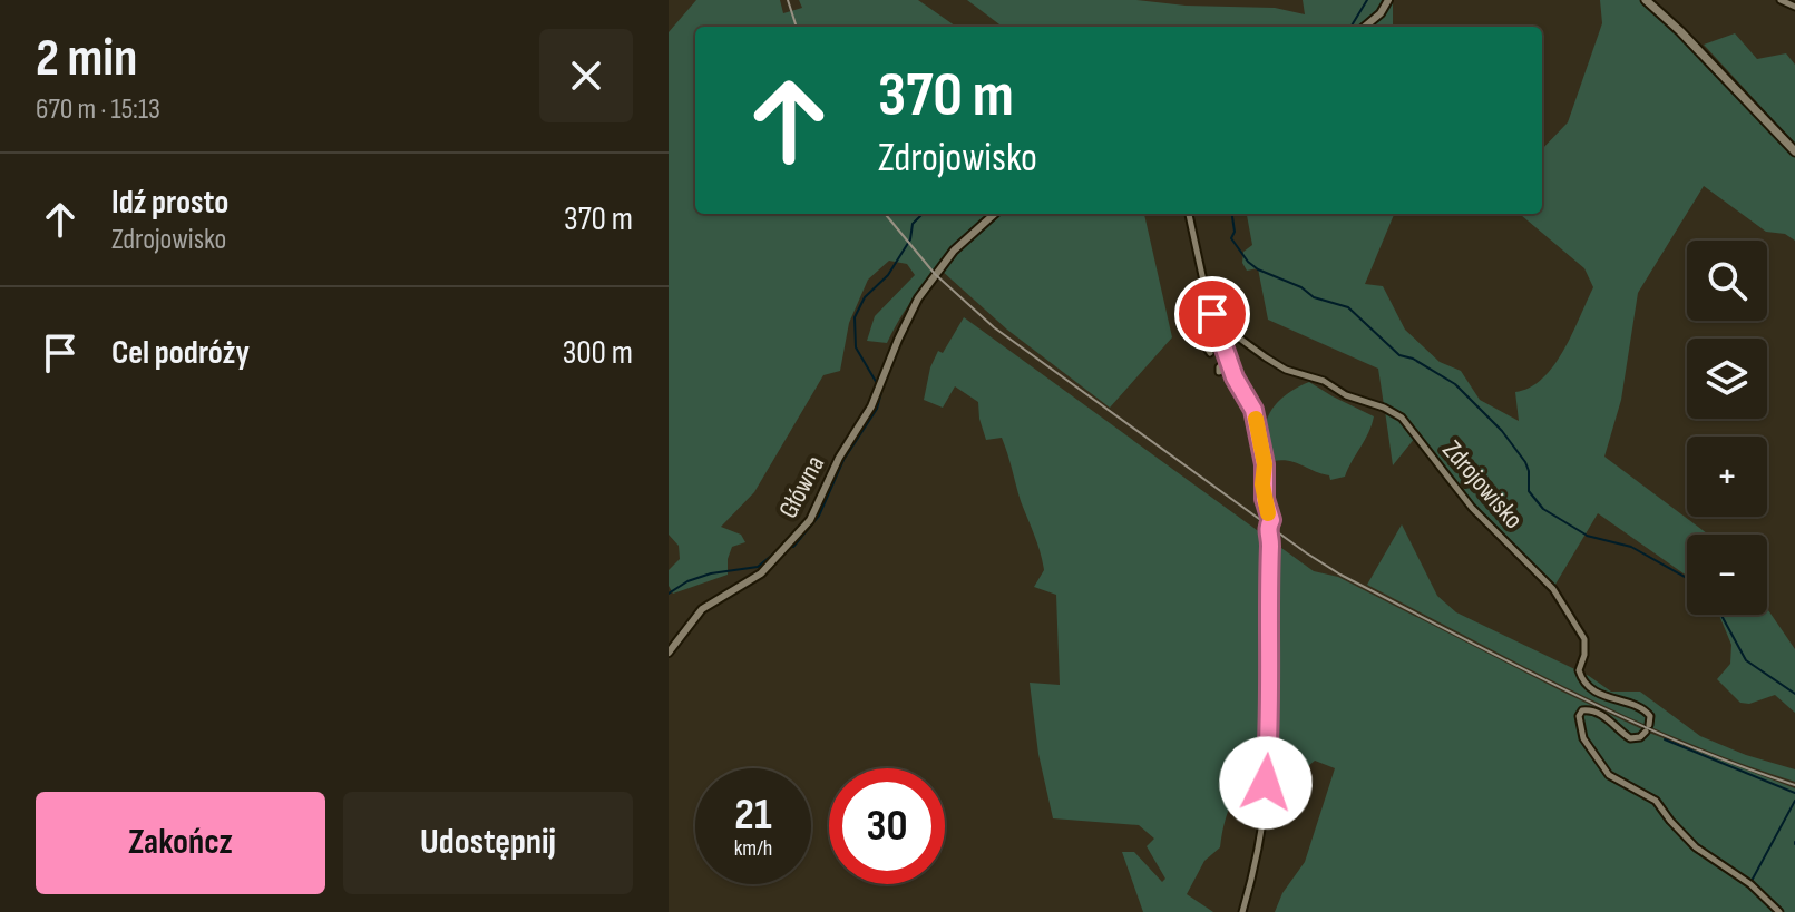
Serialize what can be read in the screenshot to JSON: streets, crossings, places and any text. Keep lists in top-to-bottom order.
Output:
{
  "streets": {
    "street": ["Zdrojowisko", "Główna"]
  },
  "page": {
    "heading": ["2 min", "670 m · 15:13"],
    "turn": ["370 m", "Zdrojowisko"],
    "list": [
      {
        "name": "Idź prosto",
        "note": "Zdrojowisko",
        "value": "370 m"
      },
      {
        "name": "Cel podróży",
        "value": "300 m"
      }
    ],
    "map_buttons": ["+", "−"],
    "speed": "21 km/h",
    "limit": "30",
    "buttons": ["Zakończ", "Udostępnij"]
  }
}
